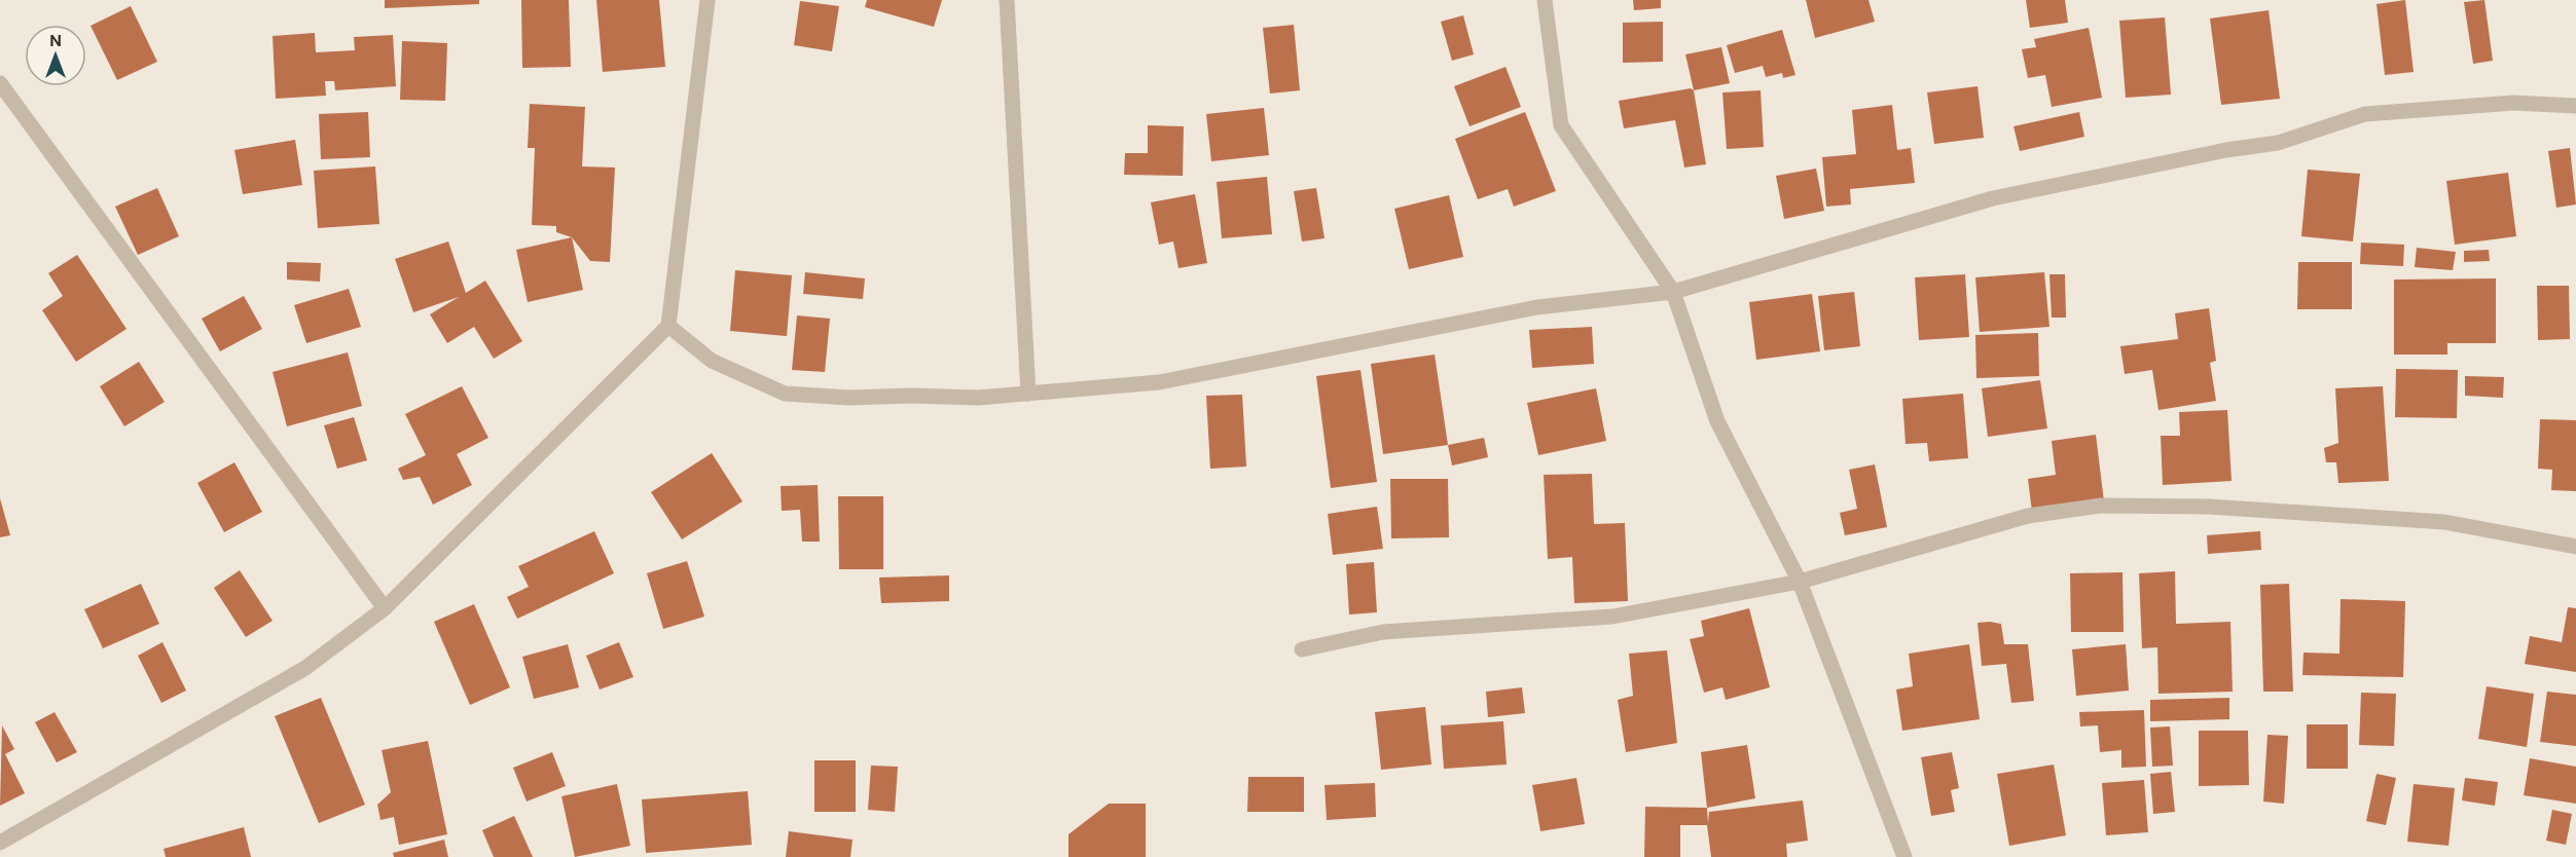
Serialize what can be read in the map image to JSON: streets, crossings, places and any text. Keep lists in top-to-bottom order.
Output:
{
  "north": "top"
}
